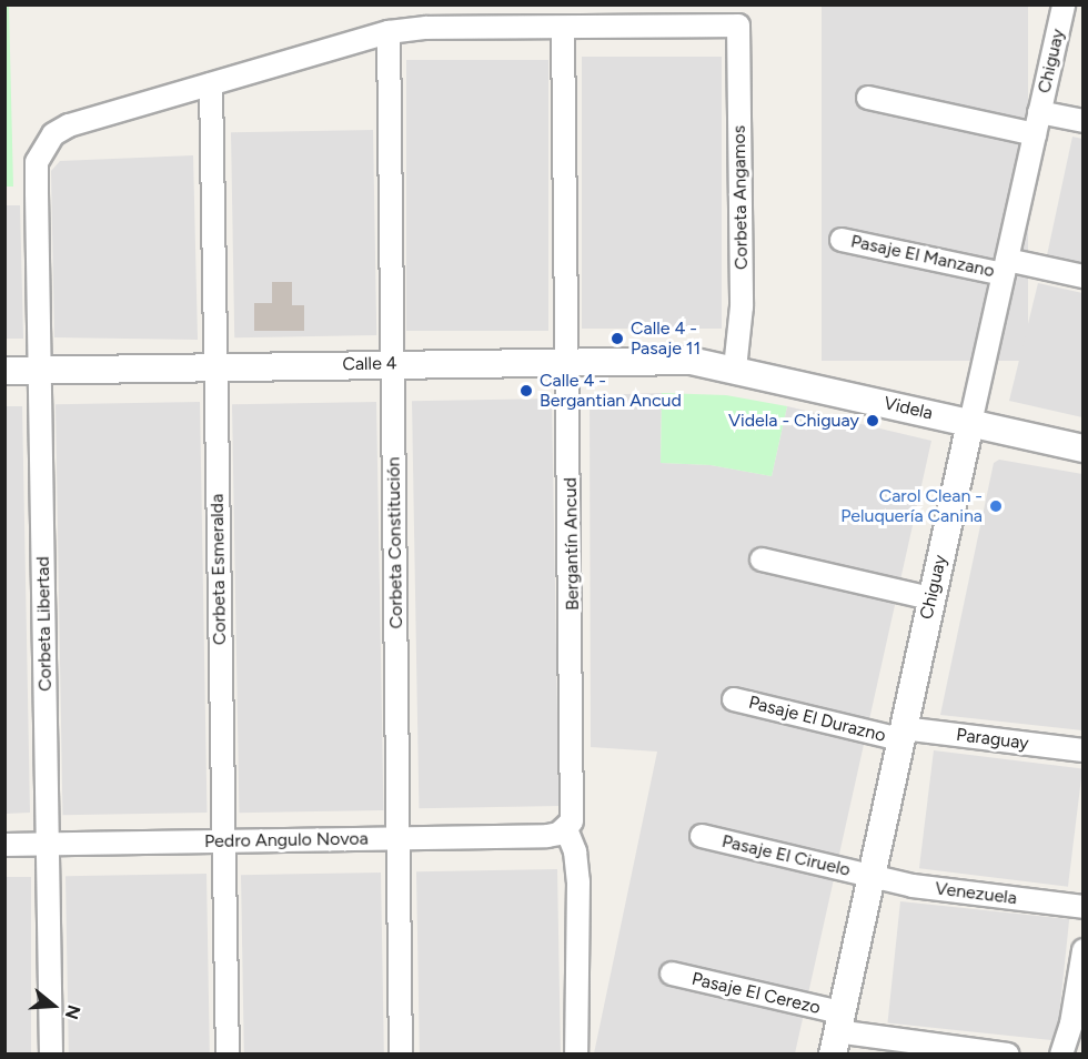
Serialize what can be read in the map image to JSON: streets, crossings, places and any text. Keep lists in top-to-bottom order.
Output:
{
  "streets": {
    "street": [
      "Chiguay",
      "Corbeta Angamos",
      "Pasaje El Manzano",
      "Calle 4",
      "Videla",
      "Corbeta Constitución",
      "Bergantín Ancud",
      "Corbeta Esmeralda",
      "Corbeta Libertad",
      "Pasaje El Durazno",
      "Paraguay",
      "Pedro Angulo Novoa",
      "Pasaje El Ciruelo",
      "Venezuela",
      "Pasaje El Cerezo"
    ]
  },
  "crossings": [
    ["Chiguay", "Pasaje El Manzano"],
    ["Chiguay", "Videla"],
    ["Chiguay", "Pasaje El Durazno"],
    ["Chiguay", "Paraguay"],
    ["Chiguay", "Pasaje El Ciruelo"],
    ["Chiguay", "Venezuela"],
    ["Chiguay", "Pasaje El Cerezo"],
    ["Corbeta Angamos", "Calle 4"],
    ["Corbeta Angamos", "Videla"],
    ["Corbeta Angamos", "Corbeta Libertad"],
    ["Calle 4", "Videla"],
    ["Calle 4", "Corbeta Constitución"],
    ["Calle 4", "Bergantín Ancud"],
    ["Calle 4", "Corbeta Esmeralda"],
    ["Calle 4", "Corbeta Libertad"],
    ["Corbeta Constitución", "Corbeta Libertad"],
    ["Corbeta Constitución", "Pedro Angulo Novoa"],
    ["Bergantín Ancud", "Corbeta Libertad"],
    ["Bergantín Ancud", "Pedro Angulo Novoa"],
    ["Corbeta Esmeralda", "Corbeta Libertad"],
    ["Corbeta Esmeralda", "Pedro Angulo Novoa"],
    ["Corbeta Libertad", "Pedro Angulo Novoa"],
    ["Pasaje El Durazno", "Paraguay"],
    ["Pasaje El Ciruelo", "Venezuela"]
  ],
  "places": [
    "Calle 4 - Pasaje 11",
    "Calle 4 - Bergantian Ancud",
    "Videla - Chiguay",
    "Carol Clean - Peluquería Canina"
  ],
  "north": "right"
}
